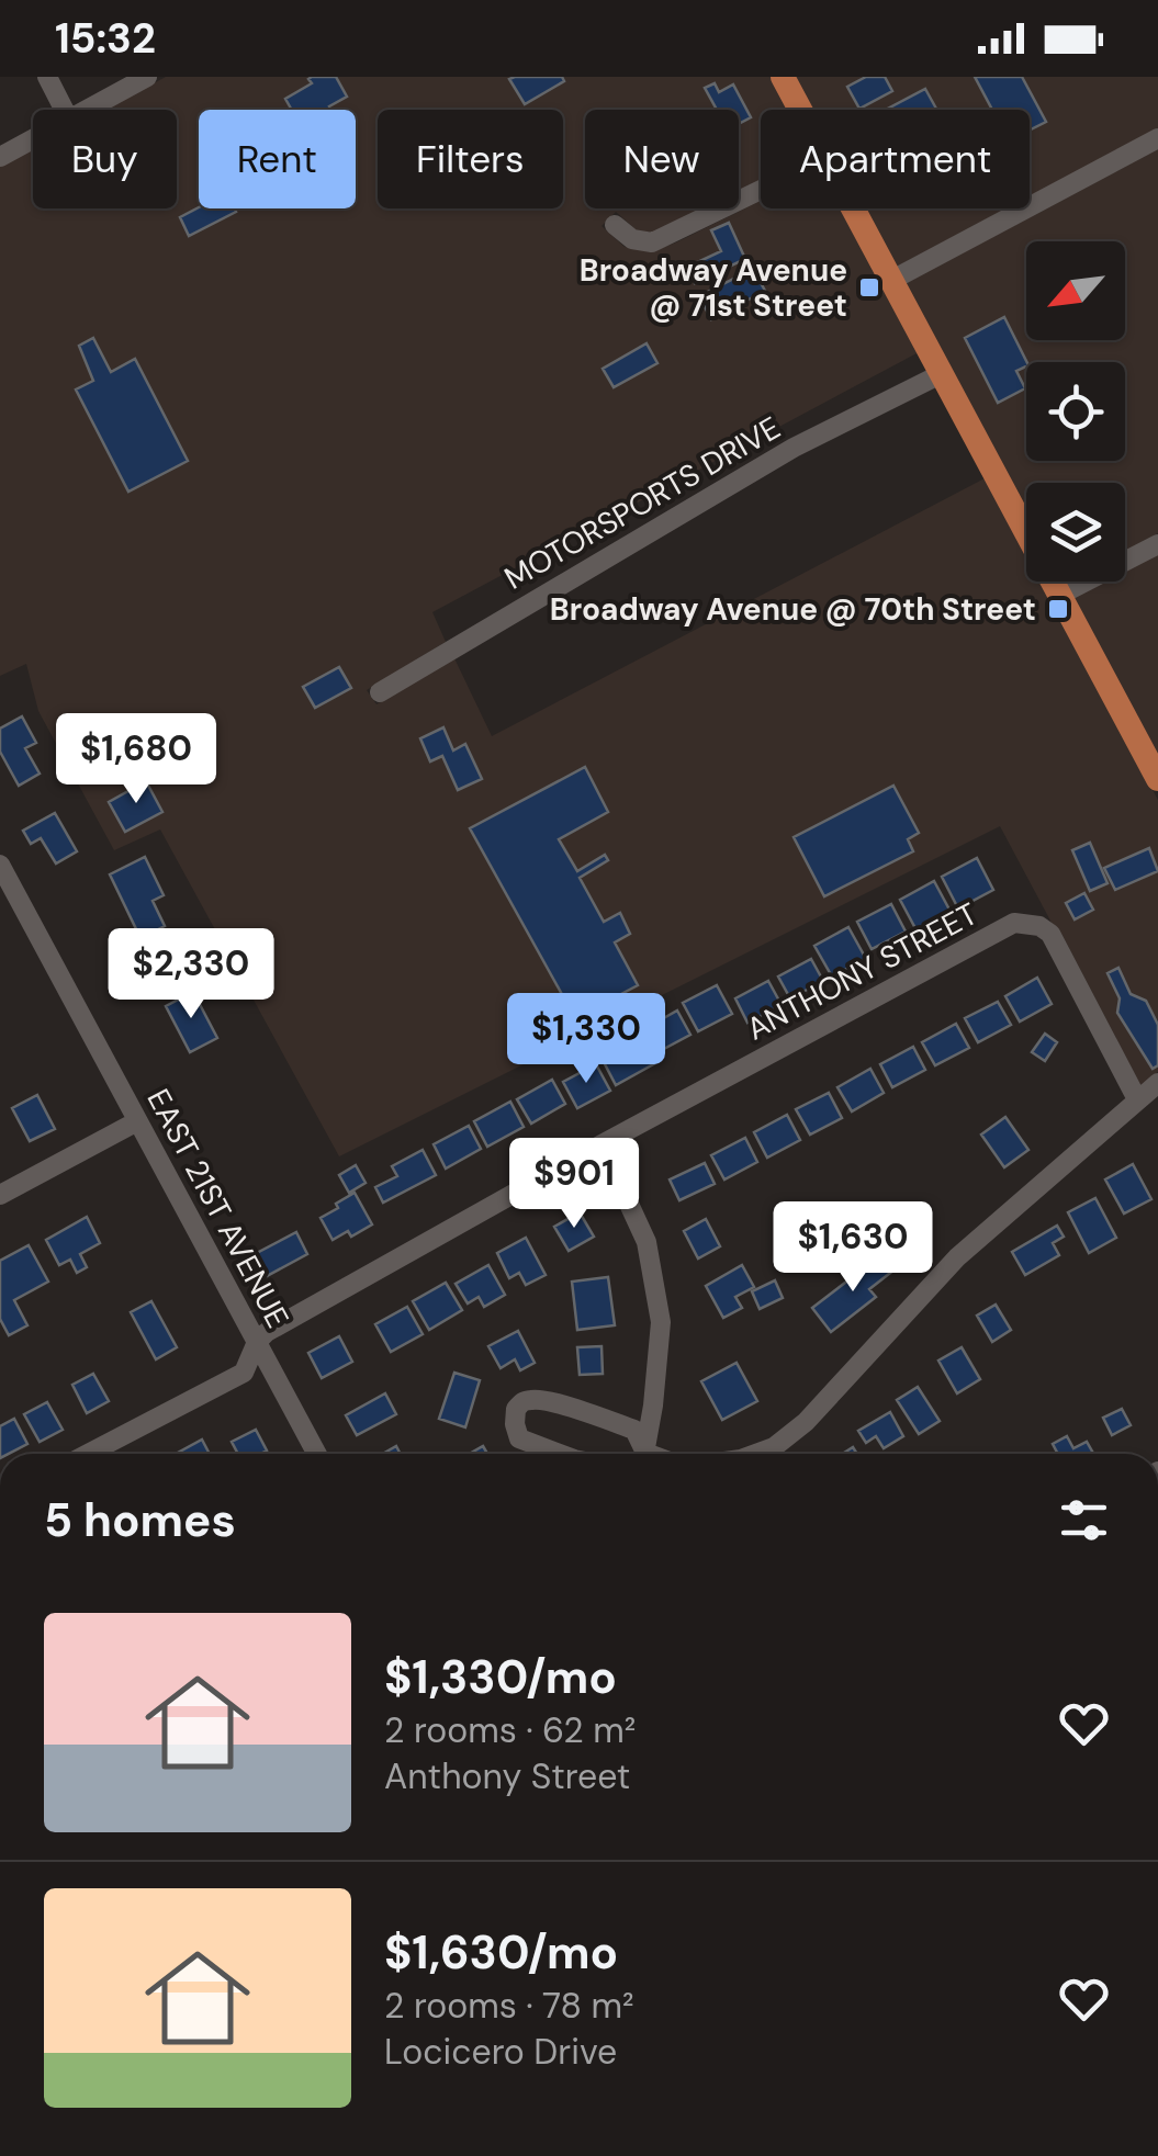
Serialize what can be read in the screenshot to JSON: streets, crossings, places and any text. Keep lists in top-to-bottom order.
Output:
{
  "streets": {
    "street": ["MOTORSPORTS DRIVE", "ANTHONY STREET", "EAST 21ST AVENUE"]
  },
  "crossings": [
    ["ANTHONY STREET", "EAST 21ST AVENUE"]
  ],
  "places": {
    "transit": ["Broadway Avenue @ 71st Street", "Broadway Avenue @ 70th Street"]
  },
  "north": "bottom left",
  "page": {
    "status": "15:32",
    "chip": [
      "Buy",
      "Rent",
      "Filters",
      "New",
      "Apartment"
    ],
    "price": [
      "$1,680",
      "$2,330",
      "$1,330",
      "$901",
      "$1,630"
    ],
    "heading": "5 homes",
    "list": [
      {
        "name": "$1,330/mo",
        "note": "2 rooms · 62 m² · Anthony Street"
      },
      {
        "name": "$1,630/mo",
        "note": "2 rooms · 78 m² · Locicero Drive"
      }
    ]
  }
}
